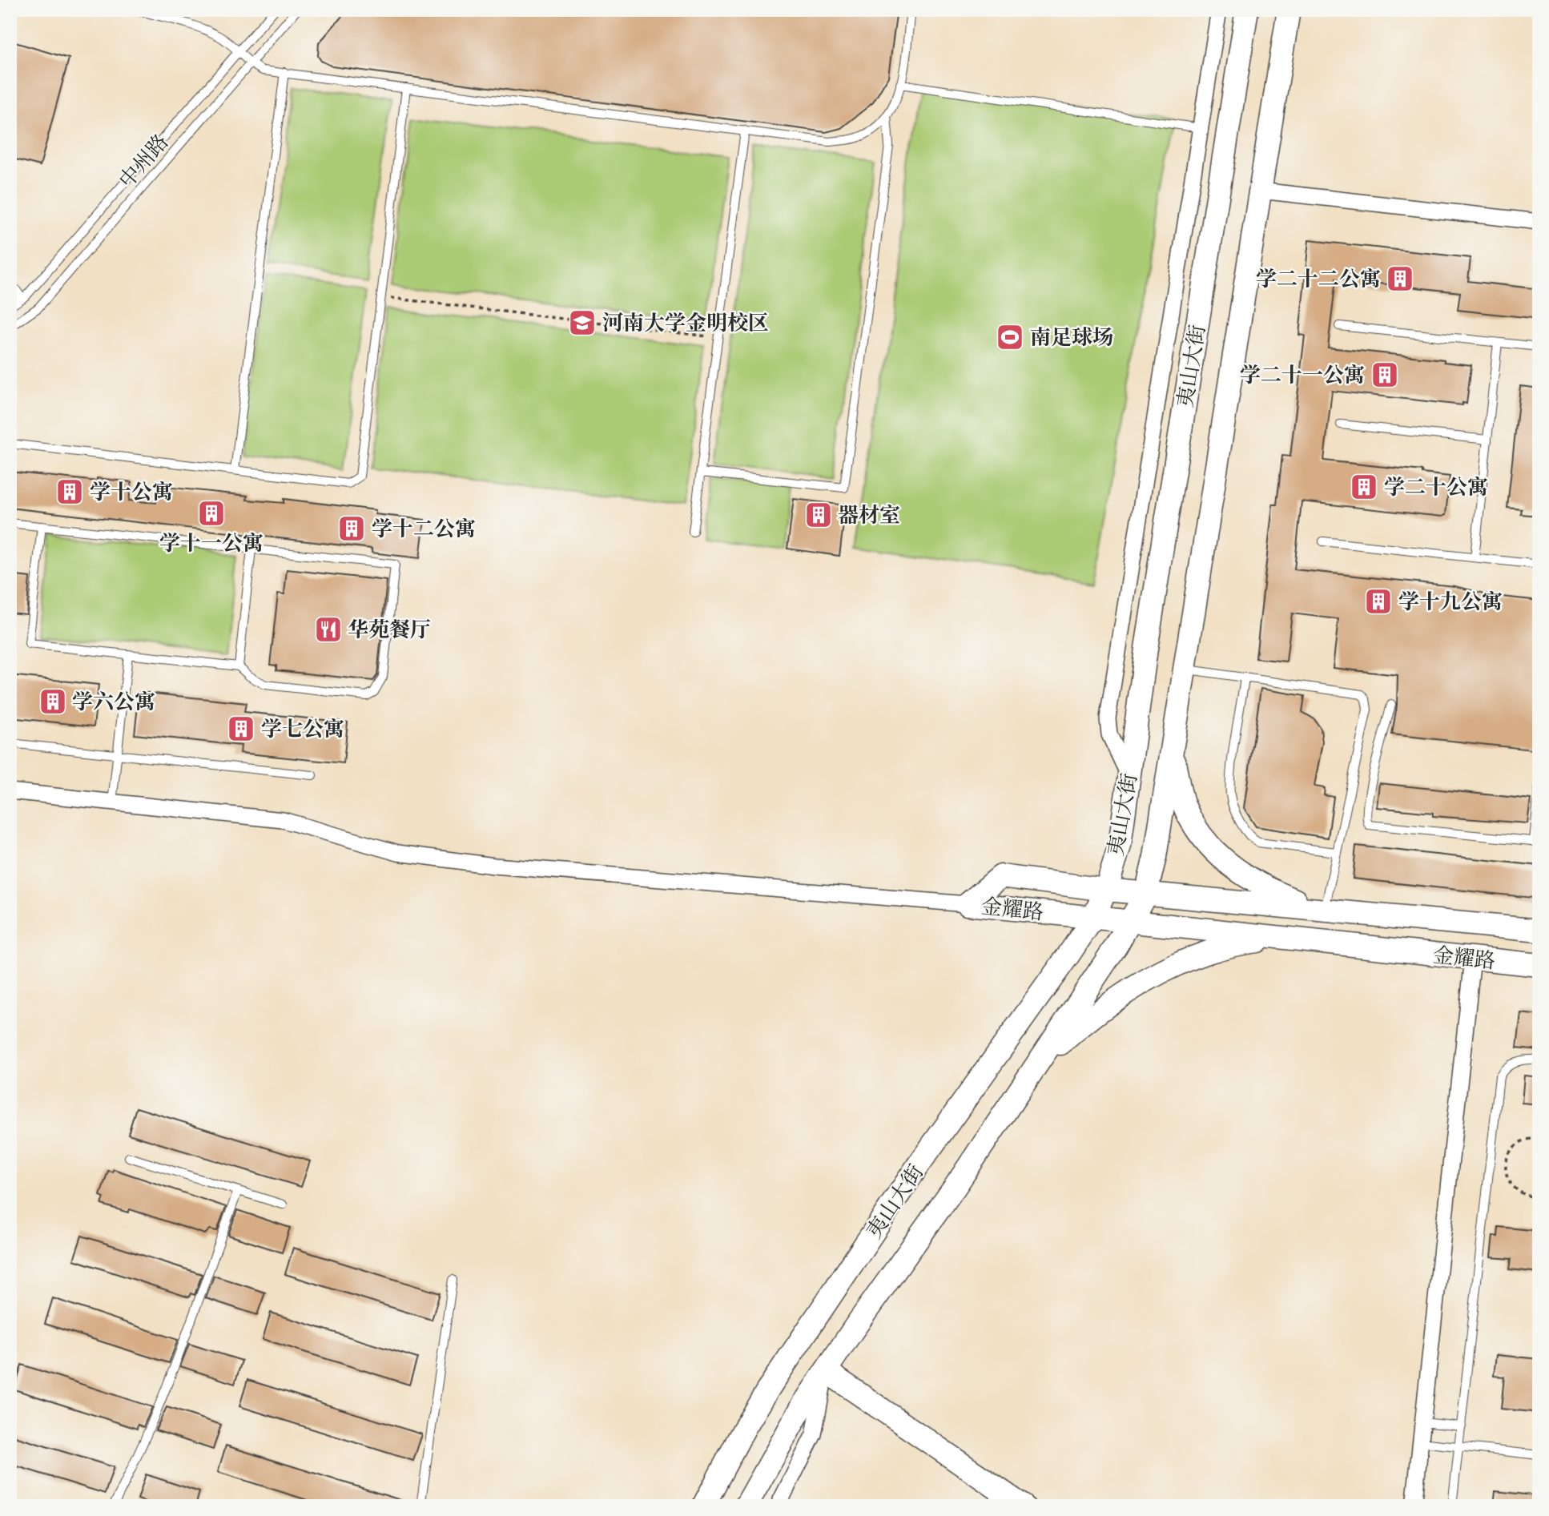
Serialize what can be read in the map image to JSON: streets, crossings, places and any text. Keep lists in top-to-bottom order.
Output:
{
  "streets": {
    "main road": ["夷山大街", "金耀路"],
    "lane": ["中州路"]
  },
  "crossings": [
    ["夷山大街", "金耀路"]
  ],
  "places": {
    "building": [
      "学二十二公寓",
      "学二十一公寓",
      "学二十公寓",
      "学十公寓",
      "学十一公寓",
      "器材室",
      "学十二公寓",
      "学十九公寓",
      "学六公寓",
      "学七公寓"
    ],
    "school or university": ["河南大学金明校区"],
    "sports": ["南足球场"],
    "restaurant": ["华苑餐厅"]
  }
}
